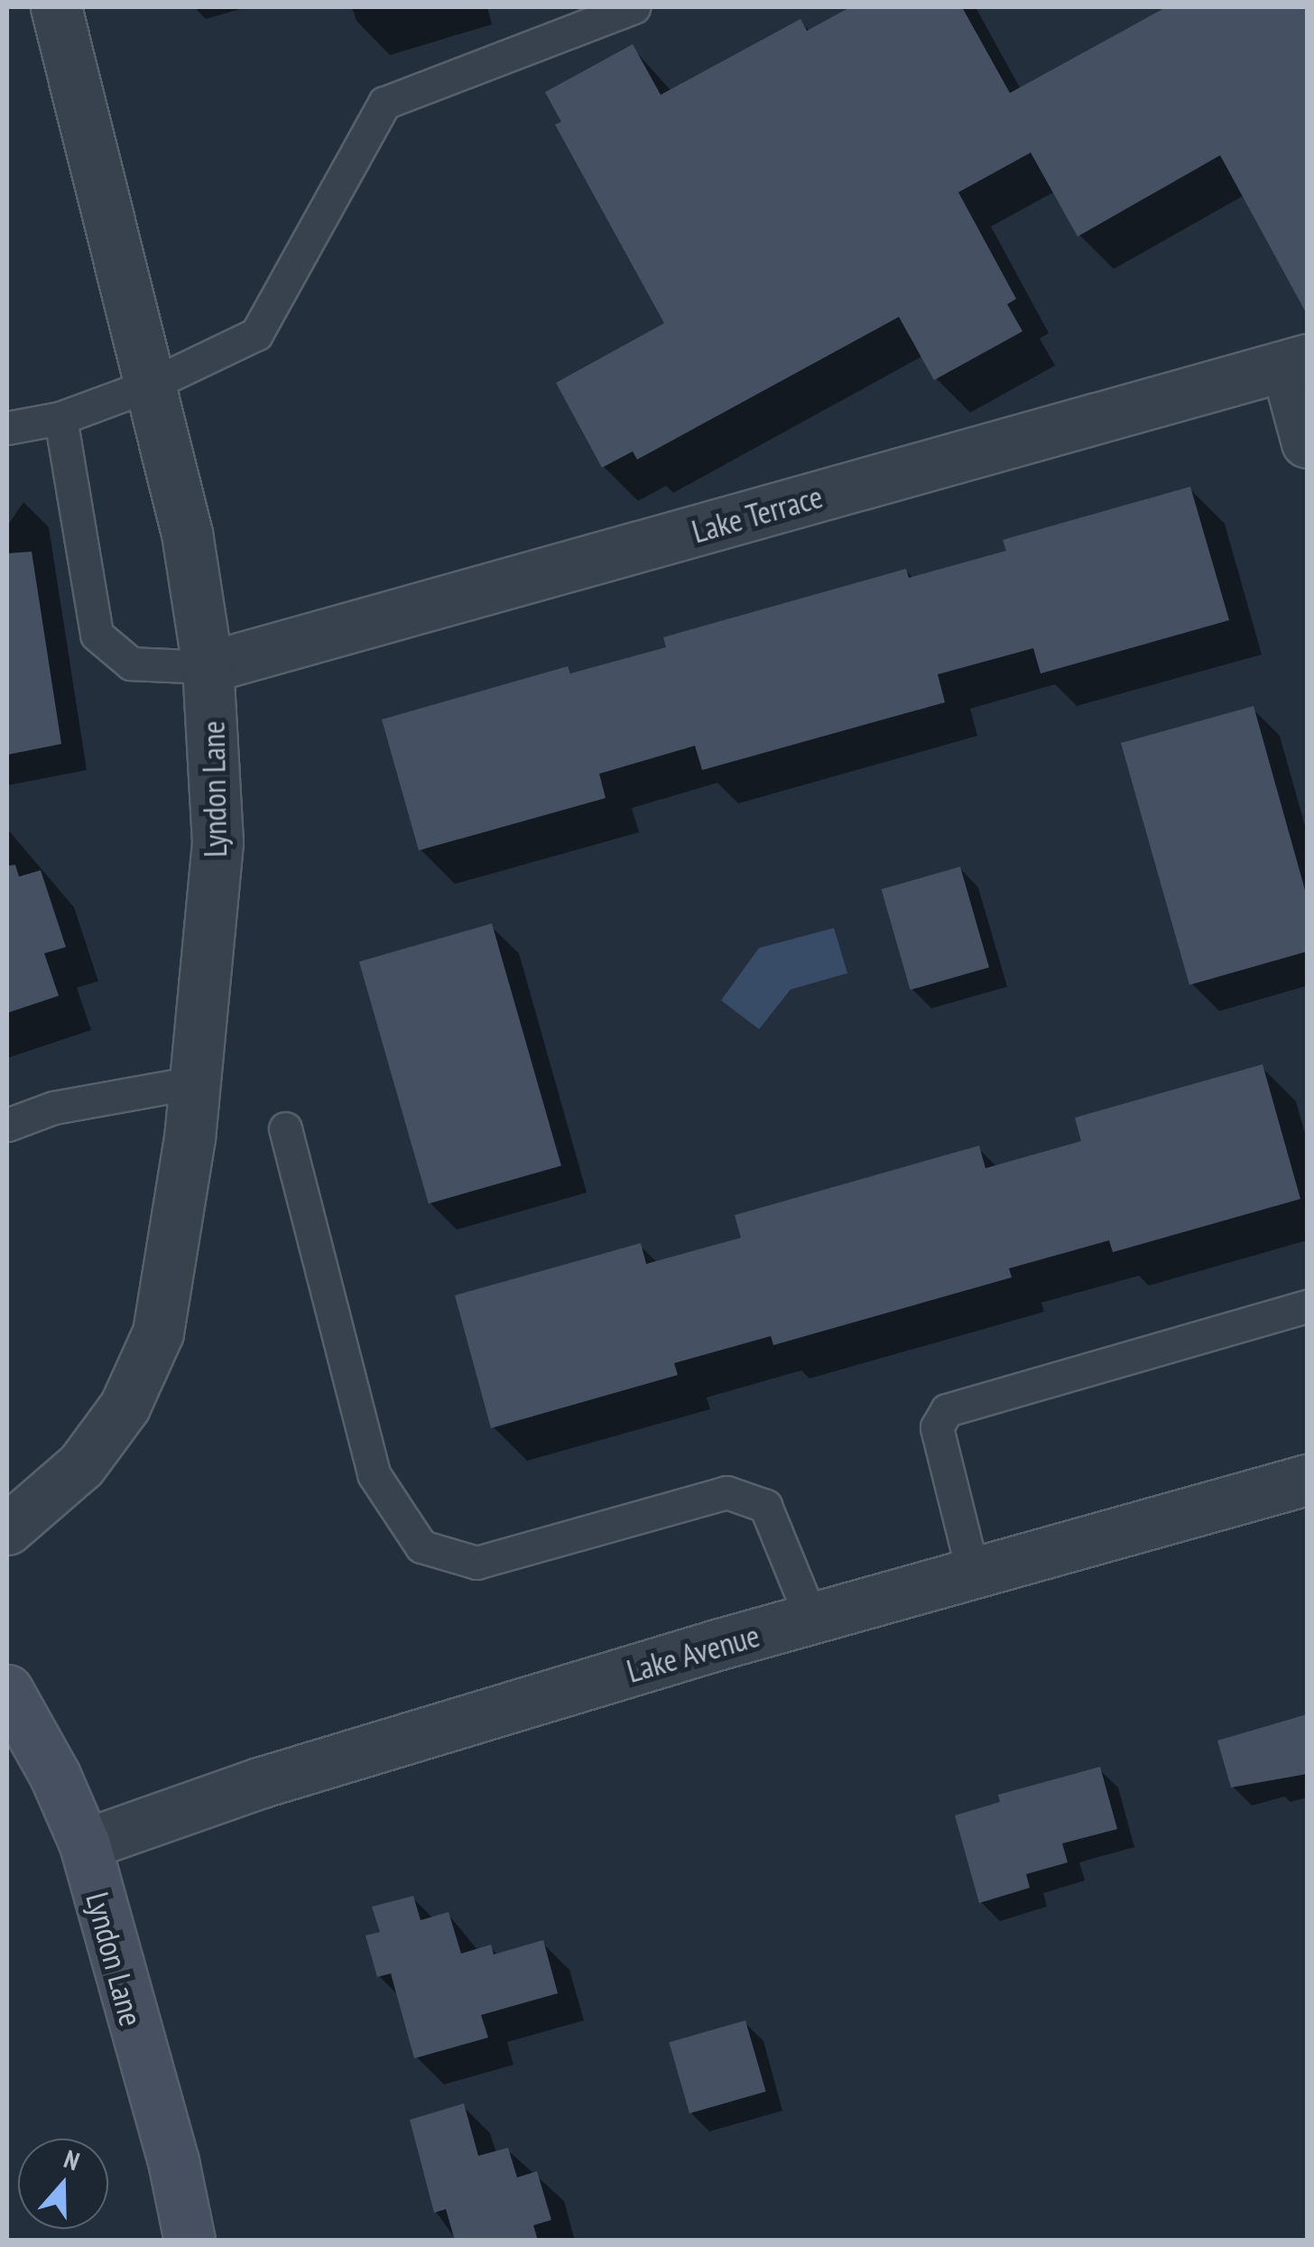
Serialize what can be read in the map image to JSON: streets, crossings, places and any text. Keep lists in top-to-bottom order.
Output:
{
  "streets": {
    "main road": ["Lyndon Lane"],
    "street": ["Lake Terrace", "Lake Avenue"]
  },
  "crossings": [
    ["Lake Terrace", "Lyndon Lane"],
    ["Lyndon Lane", "Lake Avenue"]
  ],
  "north": "top"
}
